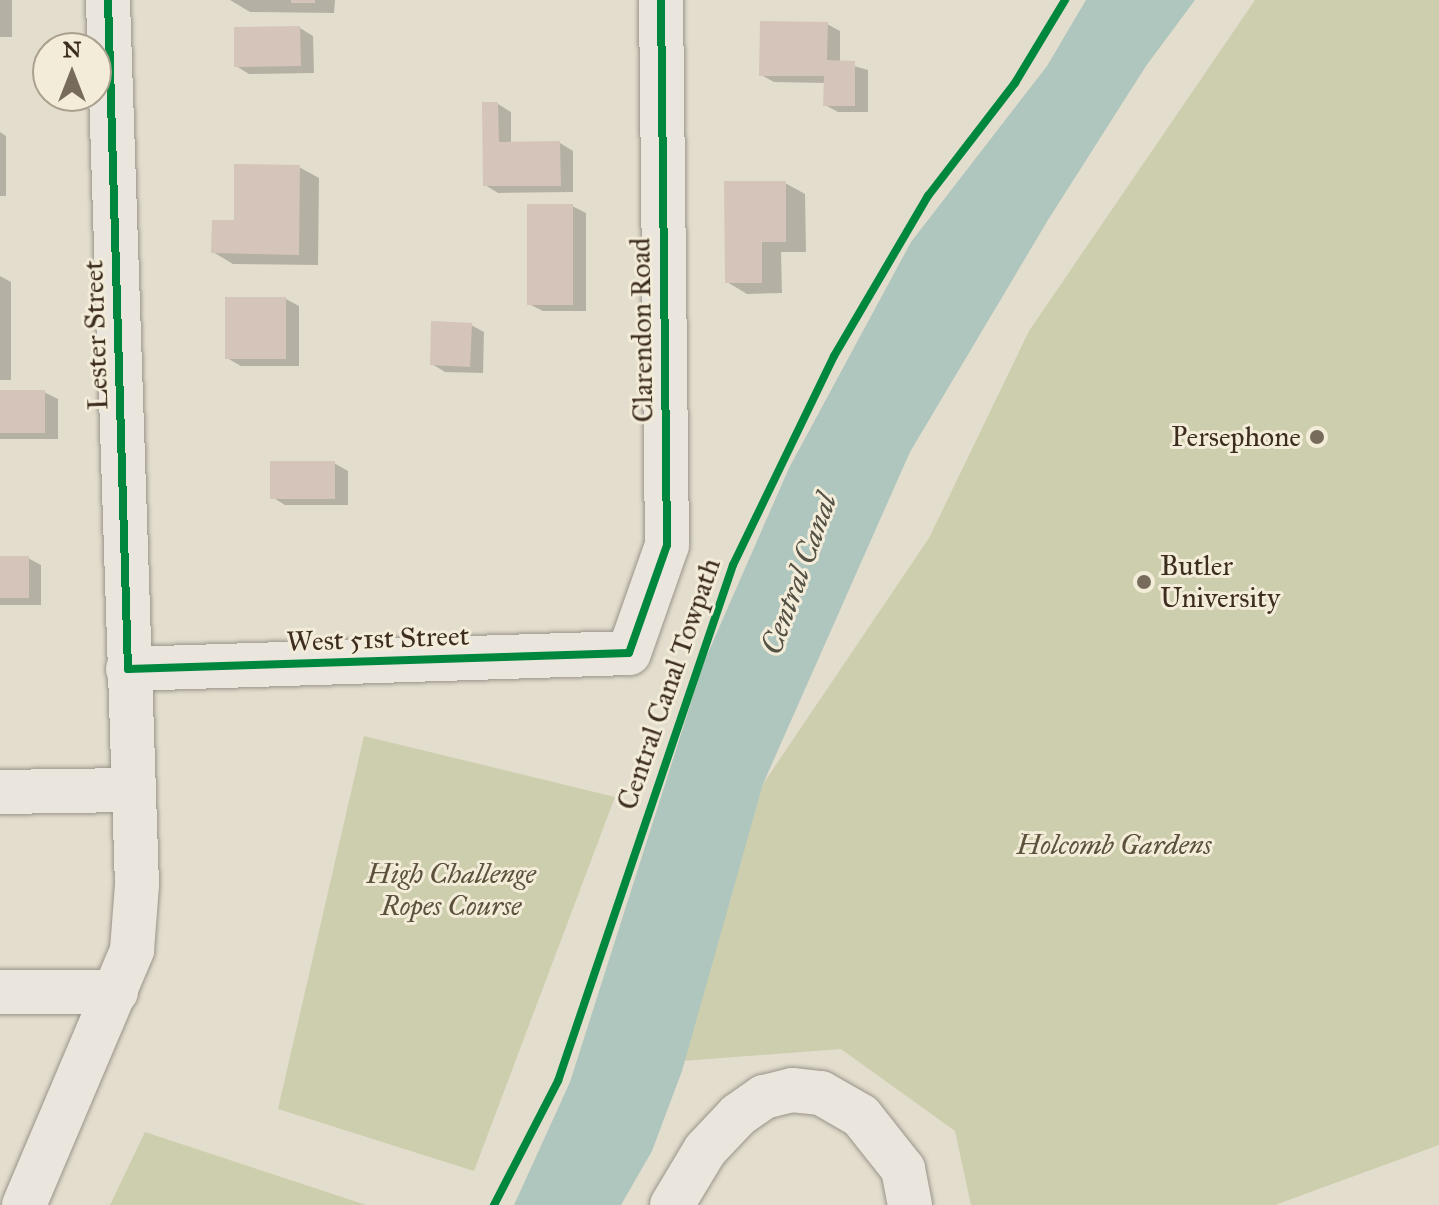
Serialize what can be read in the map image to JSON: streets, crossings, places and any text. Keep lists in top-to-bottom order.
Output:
{
  "streets": {
    "street": ["Clarendon Road", "Lester Street", "West 51st Street"],
    "cycle path": ["Central Canal Towpath"]
  },
  "crossings": [
    ["Clarendon Road", "West 51st Street"],
    ["Lester Street", "West 51st Street"]
  ],
  "water": ["Central Canal"],
  "parks": ["Holcomb Gardens", "High Challenge Ropes Course"],
  "places": ["Persephone", "Butler University"],
  "north": "top"
}
